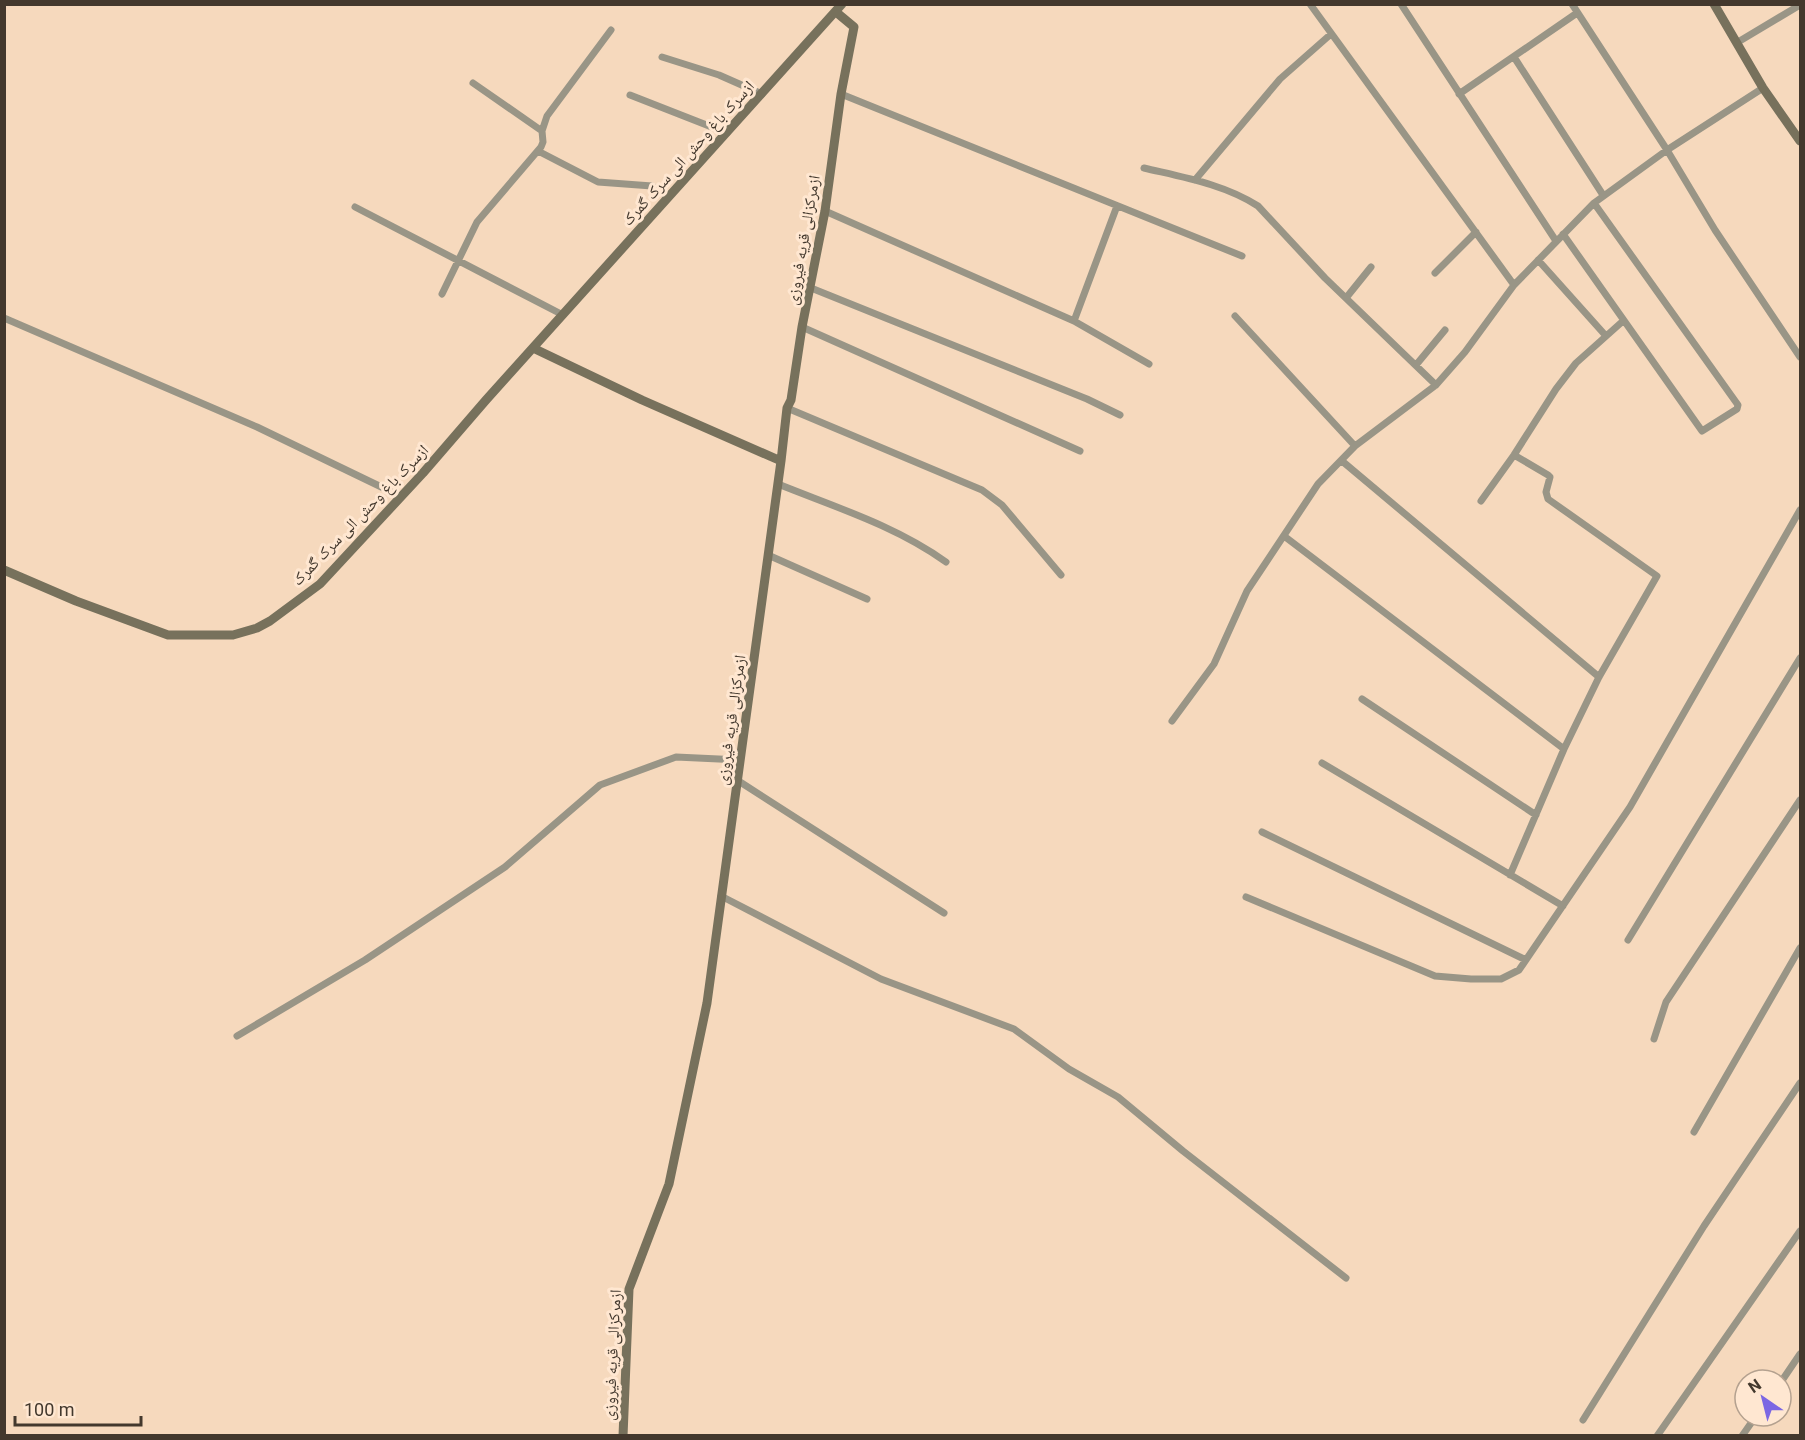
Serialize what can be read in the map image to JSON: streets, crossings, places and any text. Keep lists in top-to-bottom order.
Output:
{
  "streets": {
    "main road": ["ازسرک باغ وحش الی سرک گمرک", "ازمرکزالی قریه فیروزی"]
  },
  "crossings": [
    ["ازسرک باغ وحش الی سرک گمرک", "ازمرکزالی قریه فیروزی"]
  ],
  "scale_bar": "100 m",
  "north": "top left"
}
